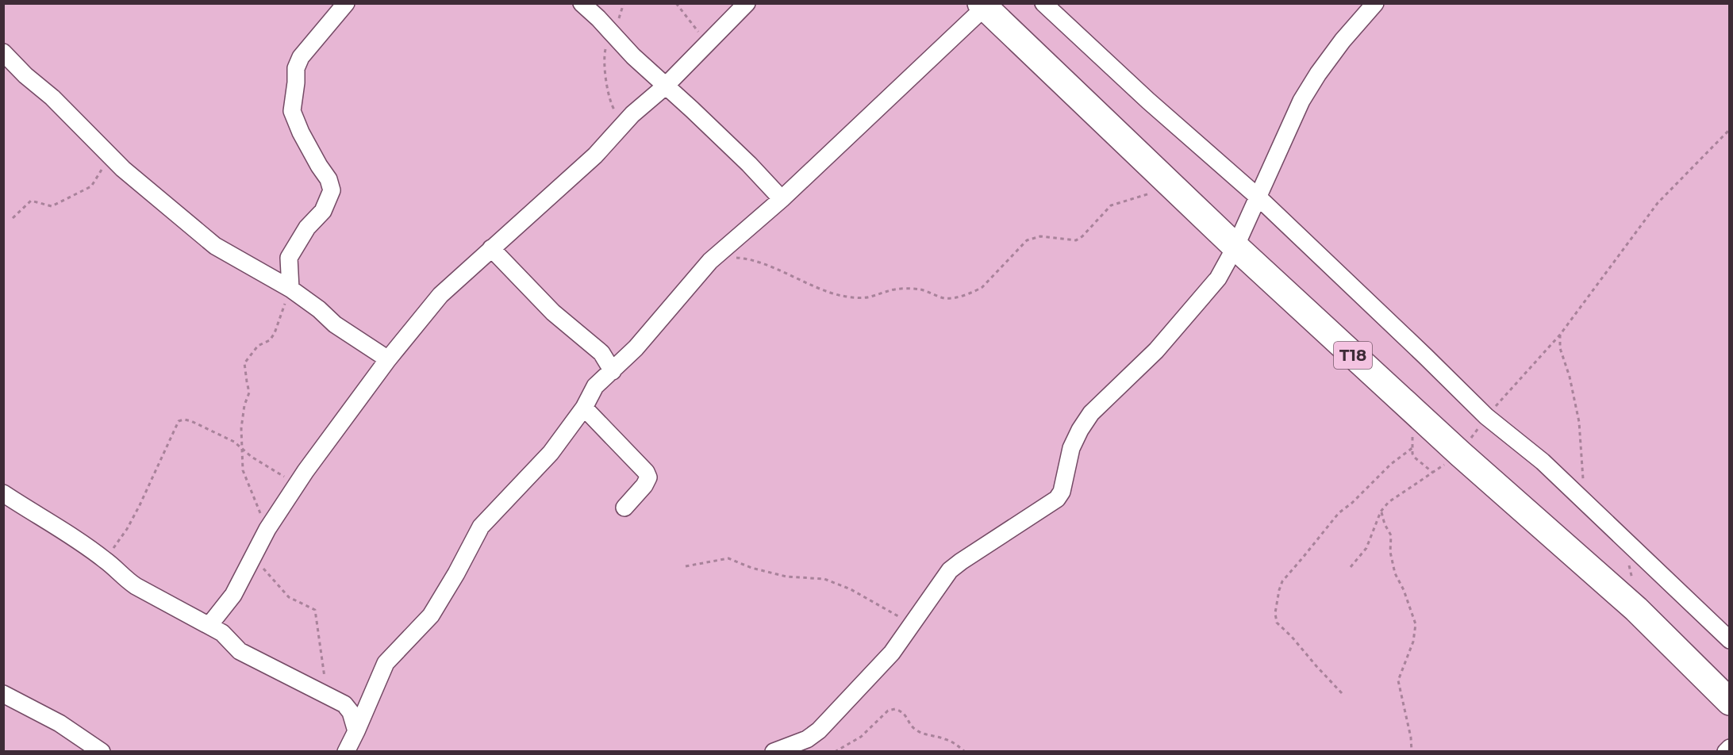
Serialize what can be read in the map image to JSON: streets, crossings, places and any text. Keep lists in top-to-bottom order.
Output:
{
  "streets": {
    "highway": ["T18"]
  }
}
